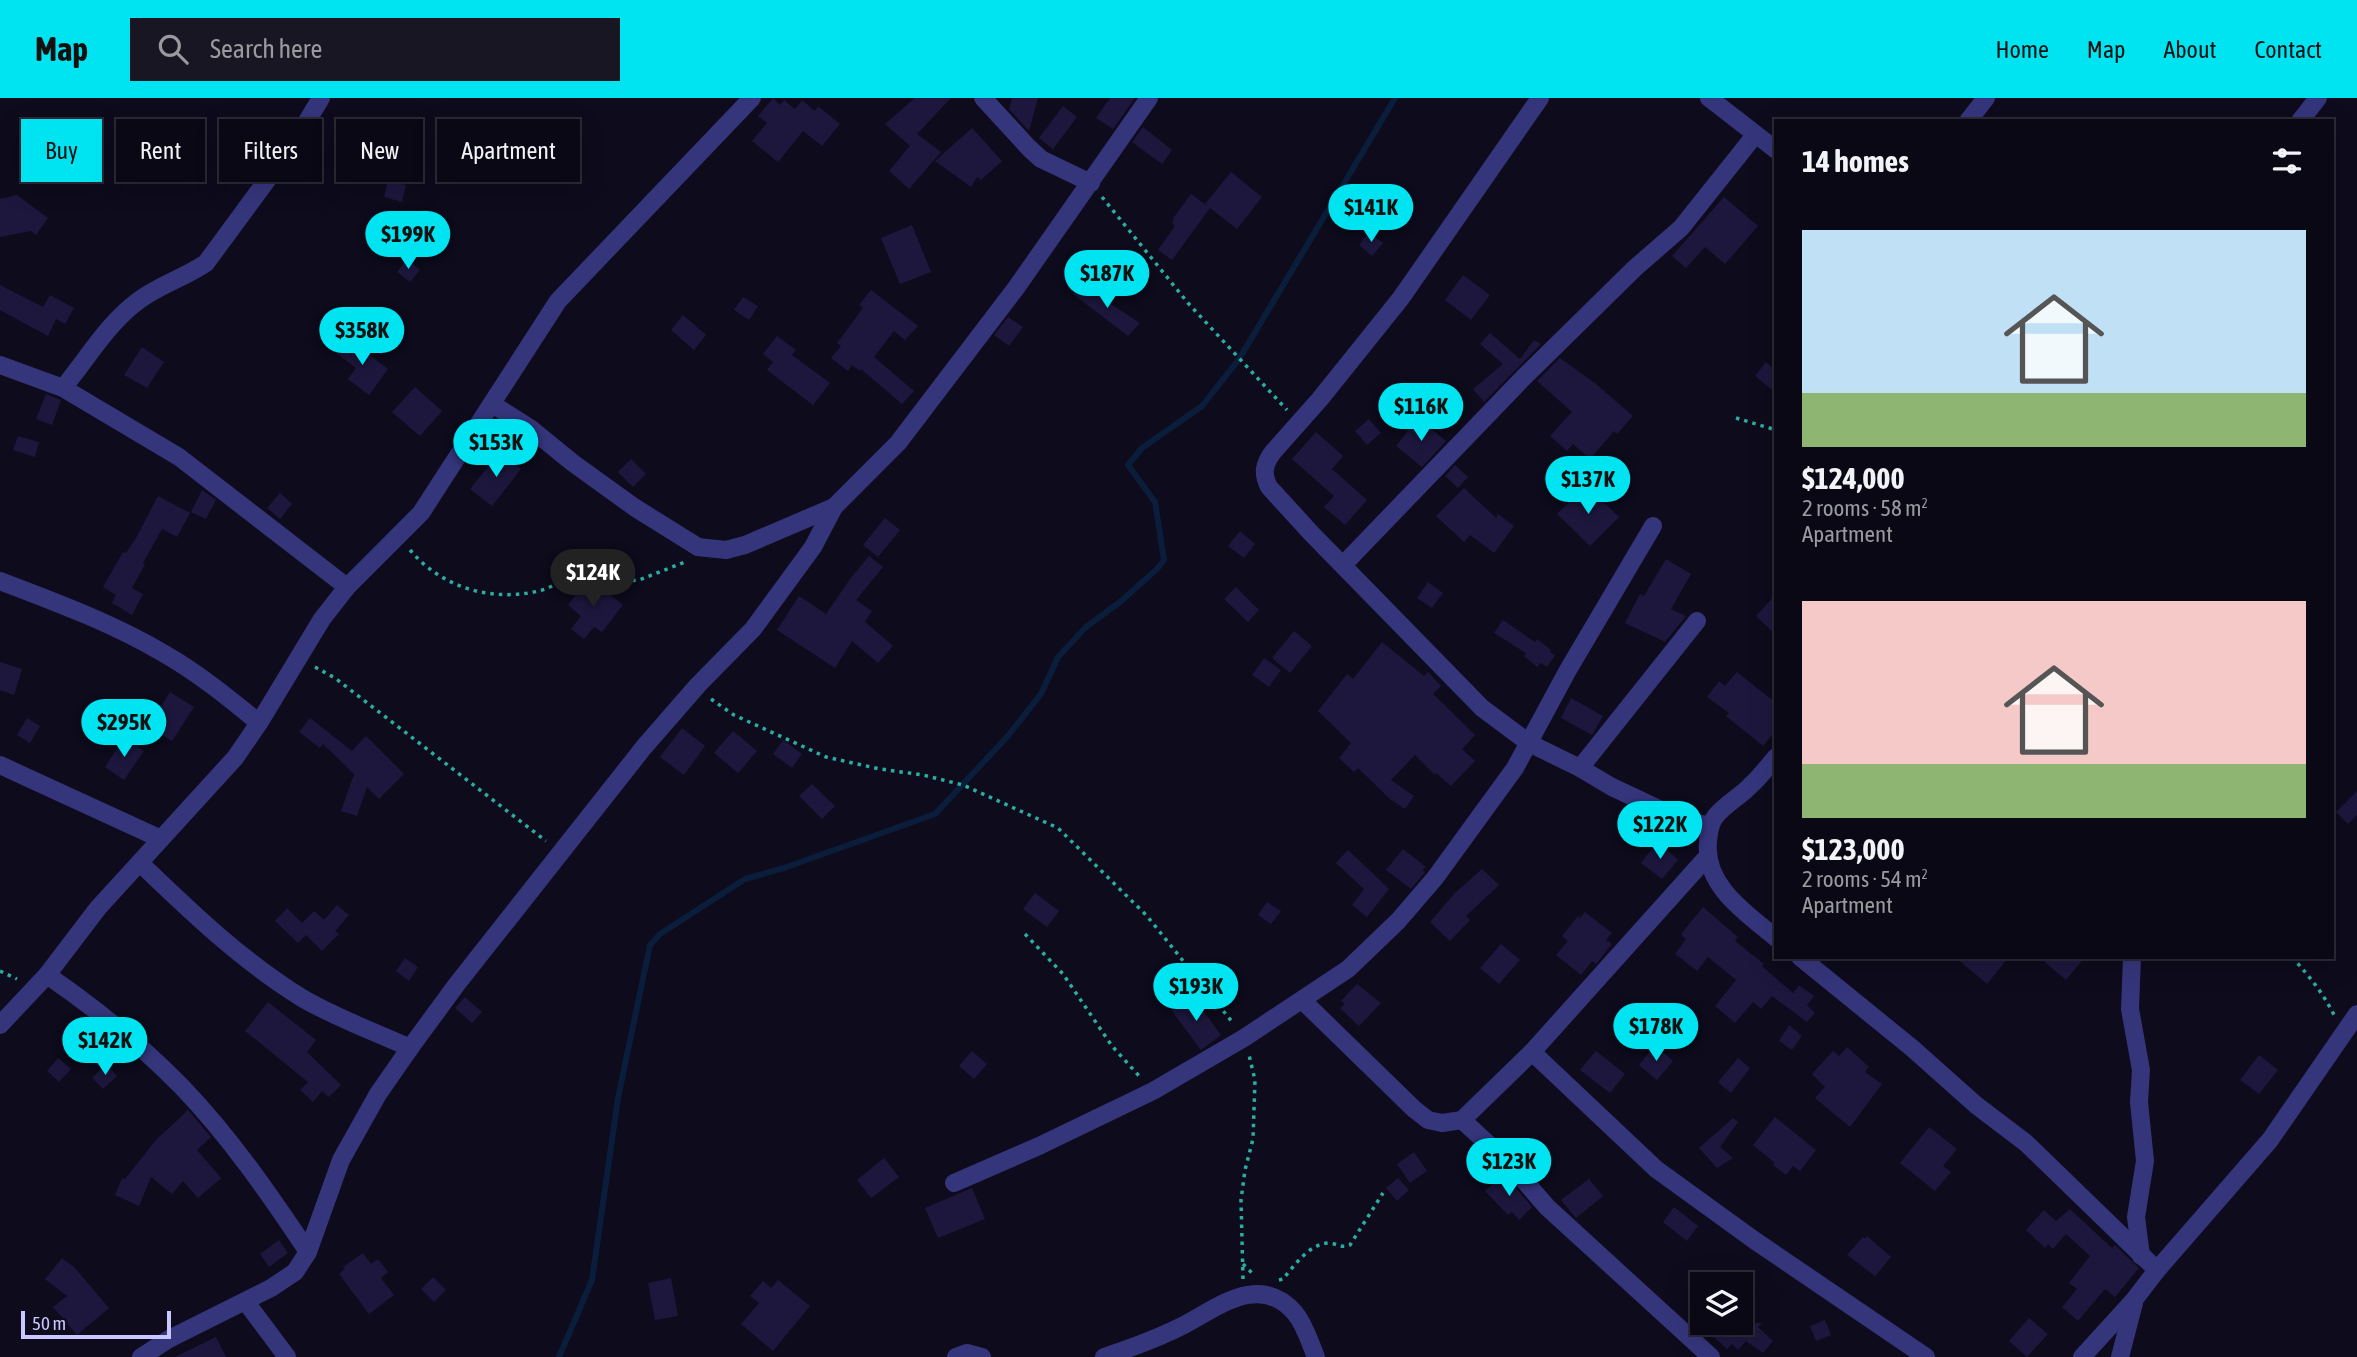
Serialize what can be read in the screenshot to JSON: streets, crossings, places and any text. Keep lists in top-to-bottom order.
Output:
{
  "scale_bar": "50 m",
  "page": {
    "header": "Map",
    "search": "Search here",
    "nav": [
      "Home",
      "Map",
      "About",
      "Contact"
    ],
    "chip": [
      "Buy",
      "Rent",
      "Filters",
      "New",
      "Apartment"
    ],
    "heading": "14 homes",
    "price": [
      "$141K",
      "$199K",
      "$187K",
      "$358K",
      "$116K",
      "$153K",
      "$137K",
      "$124K",
      "$295K",
      "$122K",
      "$193K",
      "$178K",
      "$142K",
      "$123K"
    ],
    "list": [
      {
        "name": "$124,000",
        "note": "2 rooms · 58 m² · Apartment"
      },
      {
        "name": "$123,000",
        "note": "2 rooms · 54 m² · Apartment"
      }
    ],
    "scale": "50 m"
  }
}
